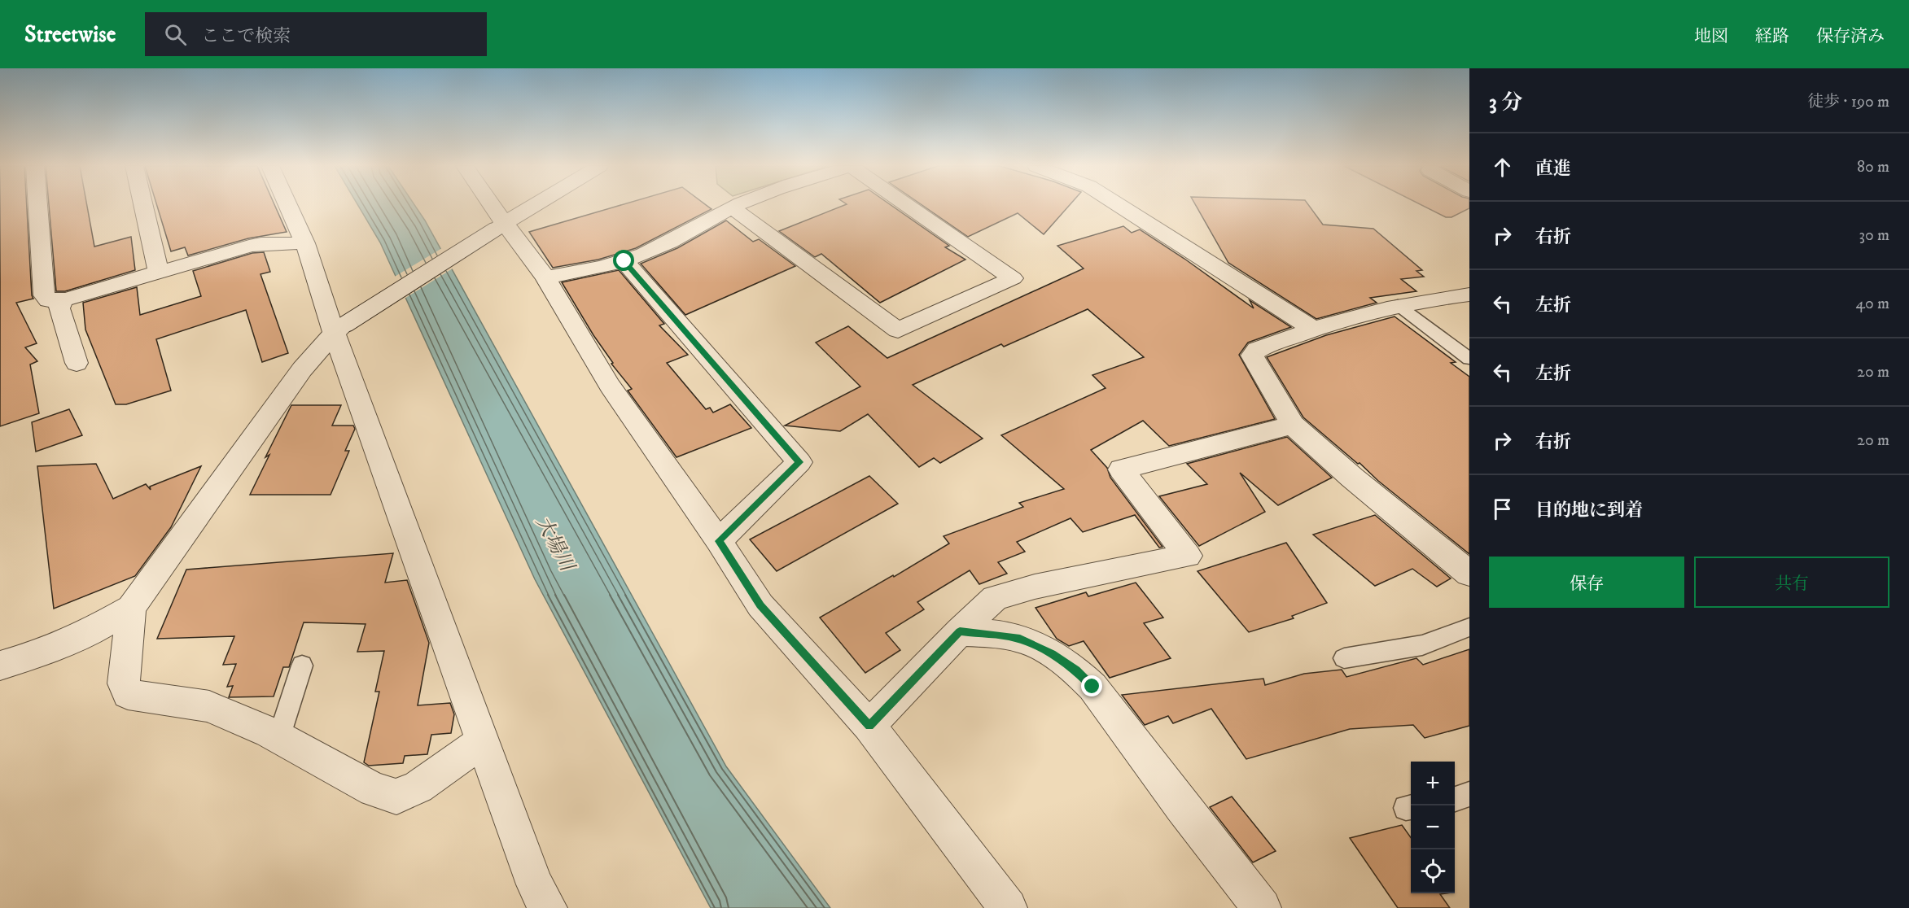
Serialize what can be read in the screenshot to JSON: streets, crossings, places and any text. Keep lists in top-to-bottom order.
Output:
{
  "water": ["大場川"],
  "page": {
    "header": "Streetwise",
    "search": "ここで検索",
    "nav": ["地図", "経路", "保存済み"],
    "heading": ["3 分", "徒歩 · 190 m"],
    "list": [
      ["直進", "80 m"],
      ["右折", "30 m"],
      ["左折", "40 m"],
      ["左折", "20 m"],
      ["右折", "20 m"],
      "目的地に到着"
    ],
    "buttons": ["保存", "共有"],
    "map_buttons": ["+", "−"]
  }
}
